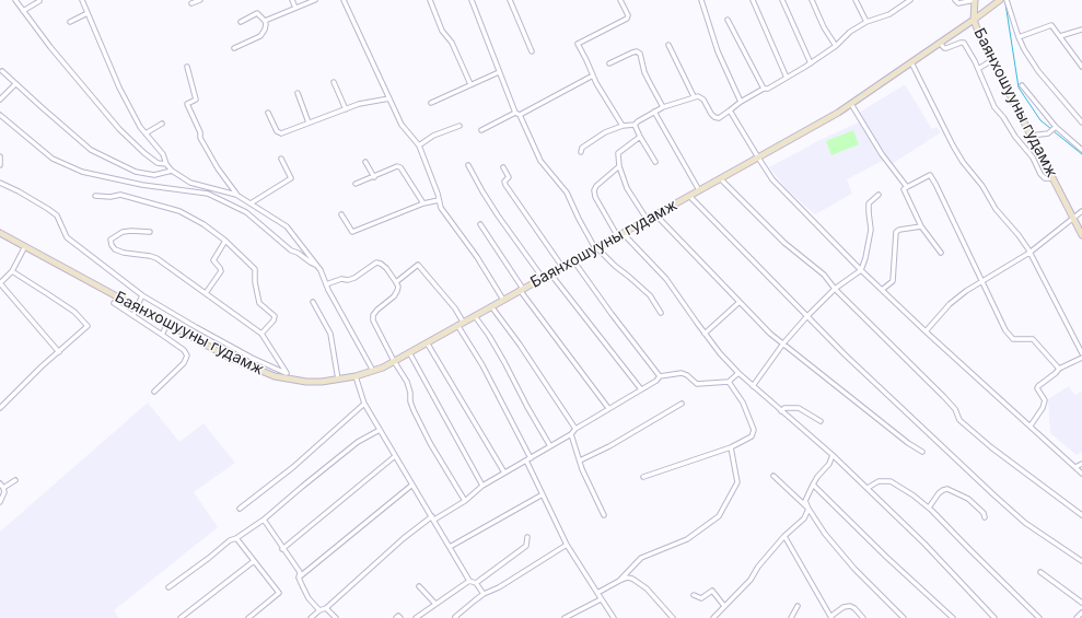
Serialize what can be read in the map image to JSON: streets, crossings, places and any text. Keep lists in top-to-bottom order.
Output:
{
  "streets": {
    "main road": ["Баянхошууны гудамж"]
  }
}
